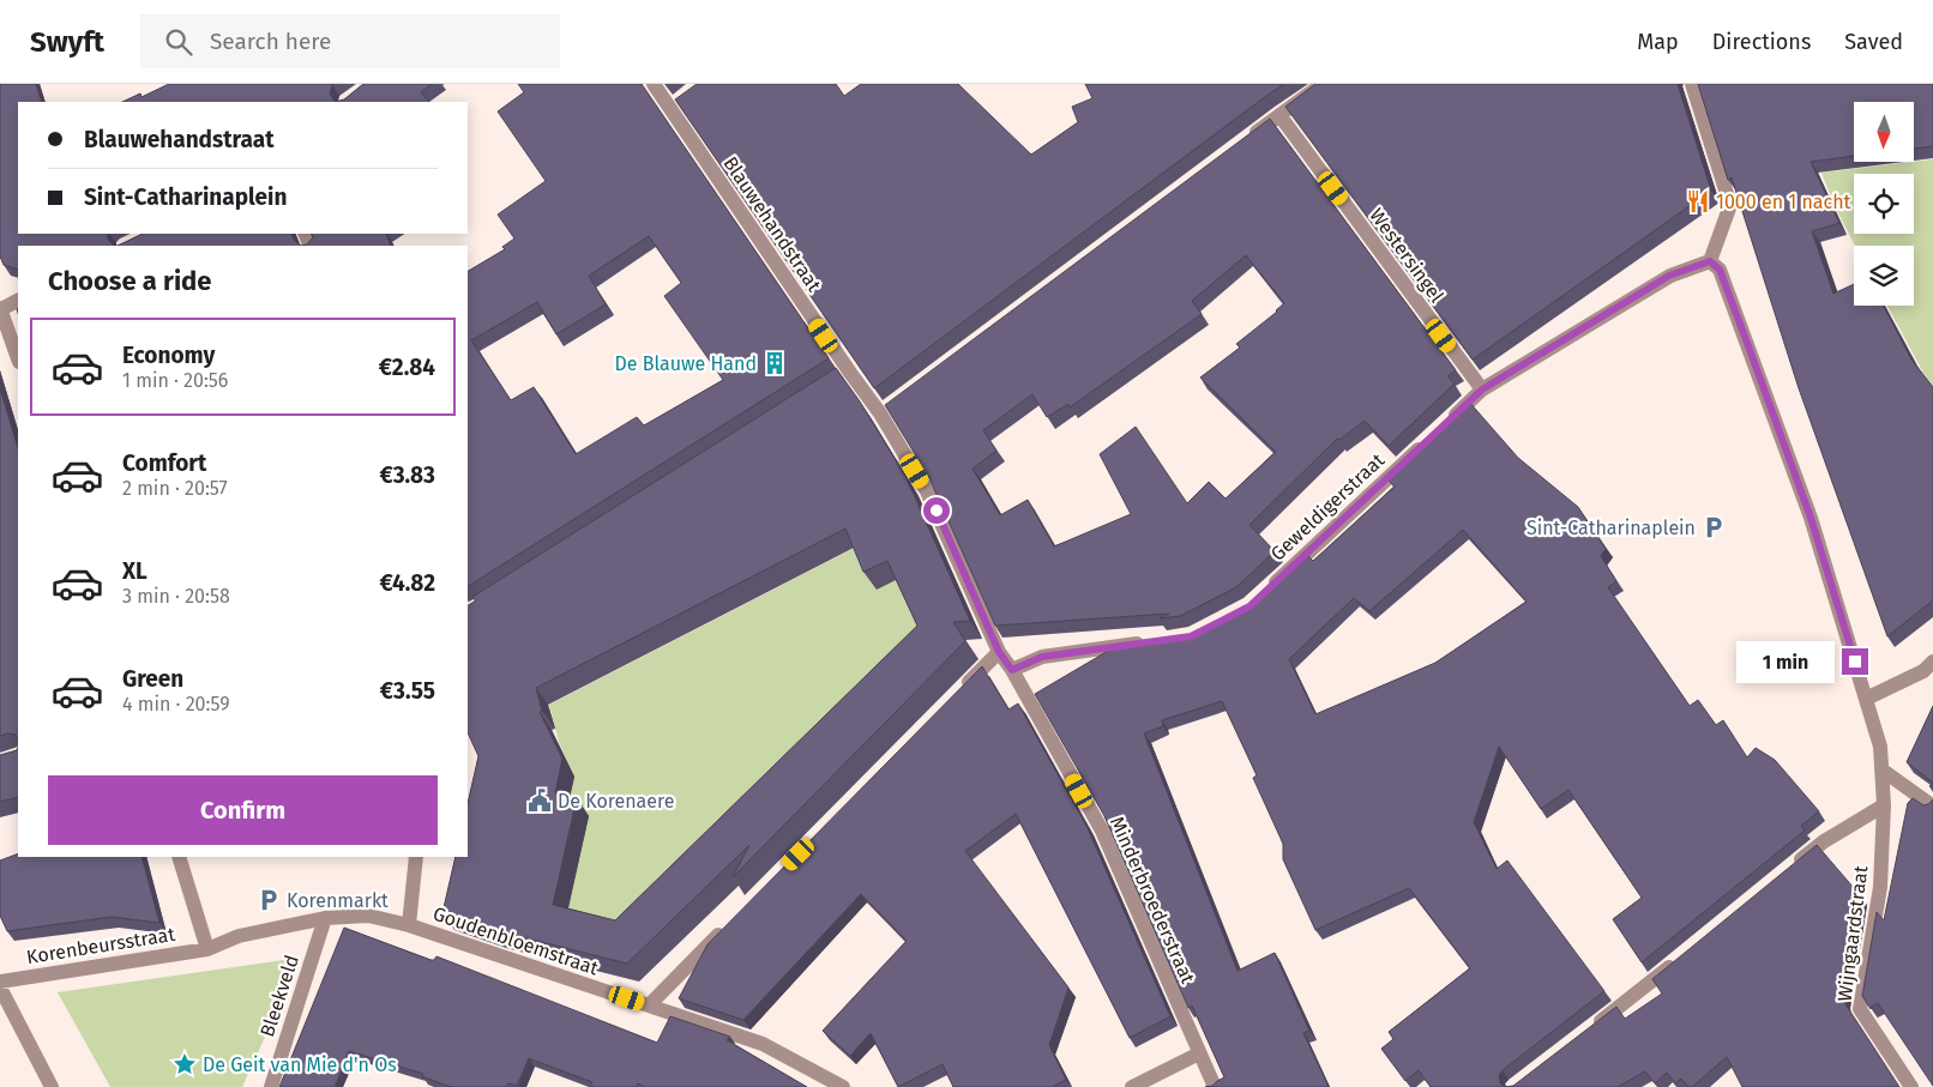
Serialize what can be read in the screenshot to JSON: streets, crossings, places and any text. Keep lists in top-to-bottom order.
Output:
{
  "streets": {
    "street": [
      "Blauwehandstraat",
      "Westersingel",
      "Geweldigerstraat",
      "Minderbroederstraat",
      "Wijngaardstraat",
      "Goudenbloemstraat",
      "Korenbeursstraat",
      "Bleekveld"
    ]
  },
  "crossings": [
    ["Blauwehandstraat", "Minderbroederstraat"]
  ],
  "places": {
    "restaurant": ["1000 en 1 nacht"],
    "building": ["De Blauwe Hand"],
    "parking": ["Sint-Catharinaplein", "Korenmarkt"],
    "public building": ["De Korenaere"],
    "place": ["De Geit van Mie d'n Os"]
  },
  "north": "bottom",
  "page": {
    "header": "Swyft",
    "search": "Search here",
    "nav": ["Map", "Directions", "Saved"],
    "banner": ["Blauwehandstraat", "Sint-Catharinaplein"],
    "heading": "Choose a ride",
    "list": [
      {
        "name": "Economy",
        "note": "1 min · 20:56",
        "value": "€2.84"
      },
      {
        "name": "Comfort",
        "note": "2 min · 20:57",
        "value": "€3.83"
      },
      {
        "name": "XL",
        "note": "3 min · 20:58",
        "value": "€4.82"
      },
      {
        "name": "Green",
        "note": "4 min · 20:59",
        "value": "€3.55"
      }
    ],
    "bubble": "1 min",
    "buttons": "Confirm"
  }
}
